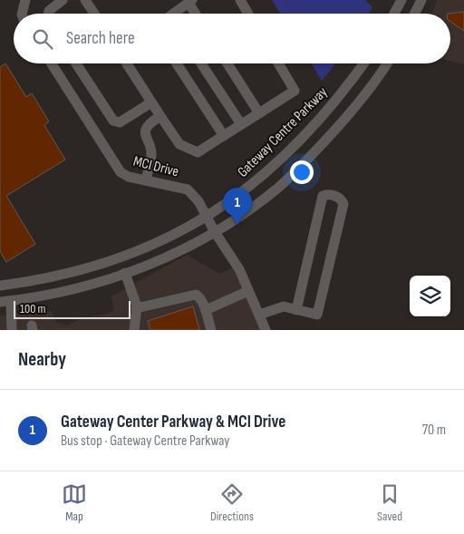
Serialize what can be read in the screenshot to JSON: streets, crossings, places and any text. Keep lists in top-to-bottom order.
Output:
{
  "streets": {
    "street": ["Gateway Centre Parkway", "MCI Drive"]
  },
  "crossings": [
    ["Gateway Centre Parkway", "MCI Drive"]
  ],
  "scale_bar": "100 m",
  "page": {
    "search": "Search here",
    "pins": "1",
    "scale": "100 m",
    "heading": "Nearby",
    "list": [
      {
        "mark": "1",
        "name": "Gateway Center Parkway & MCI Drive",
        "note": "Bus stop · Gateway Centre Parkway",
        "value": "70 m"
      }
    ],
    "nav": ["Map", "Directions", "Saved"]
  }
}
